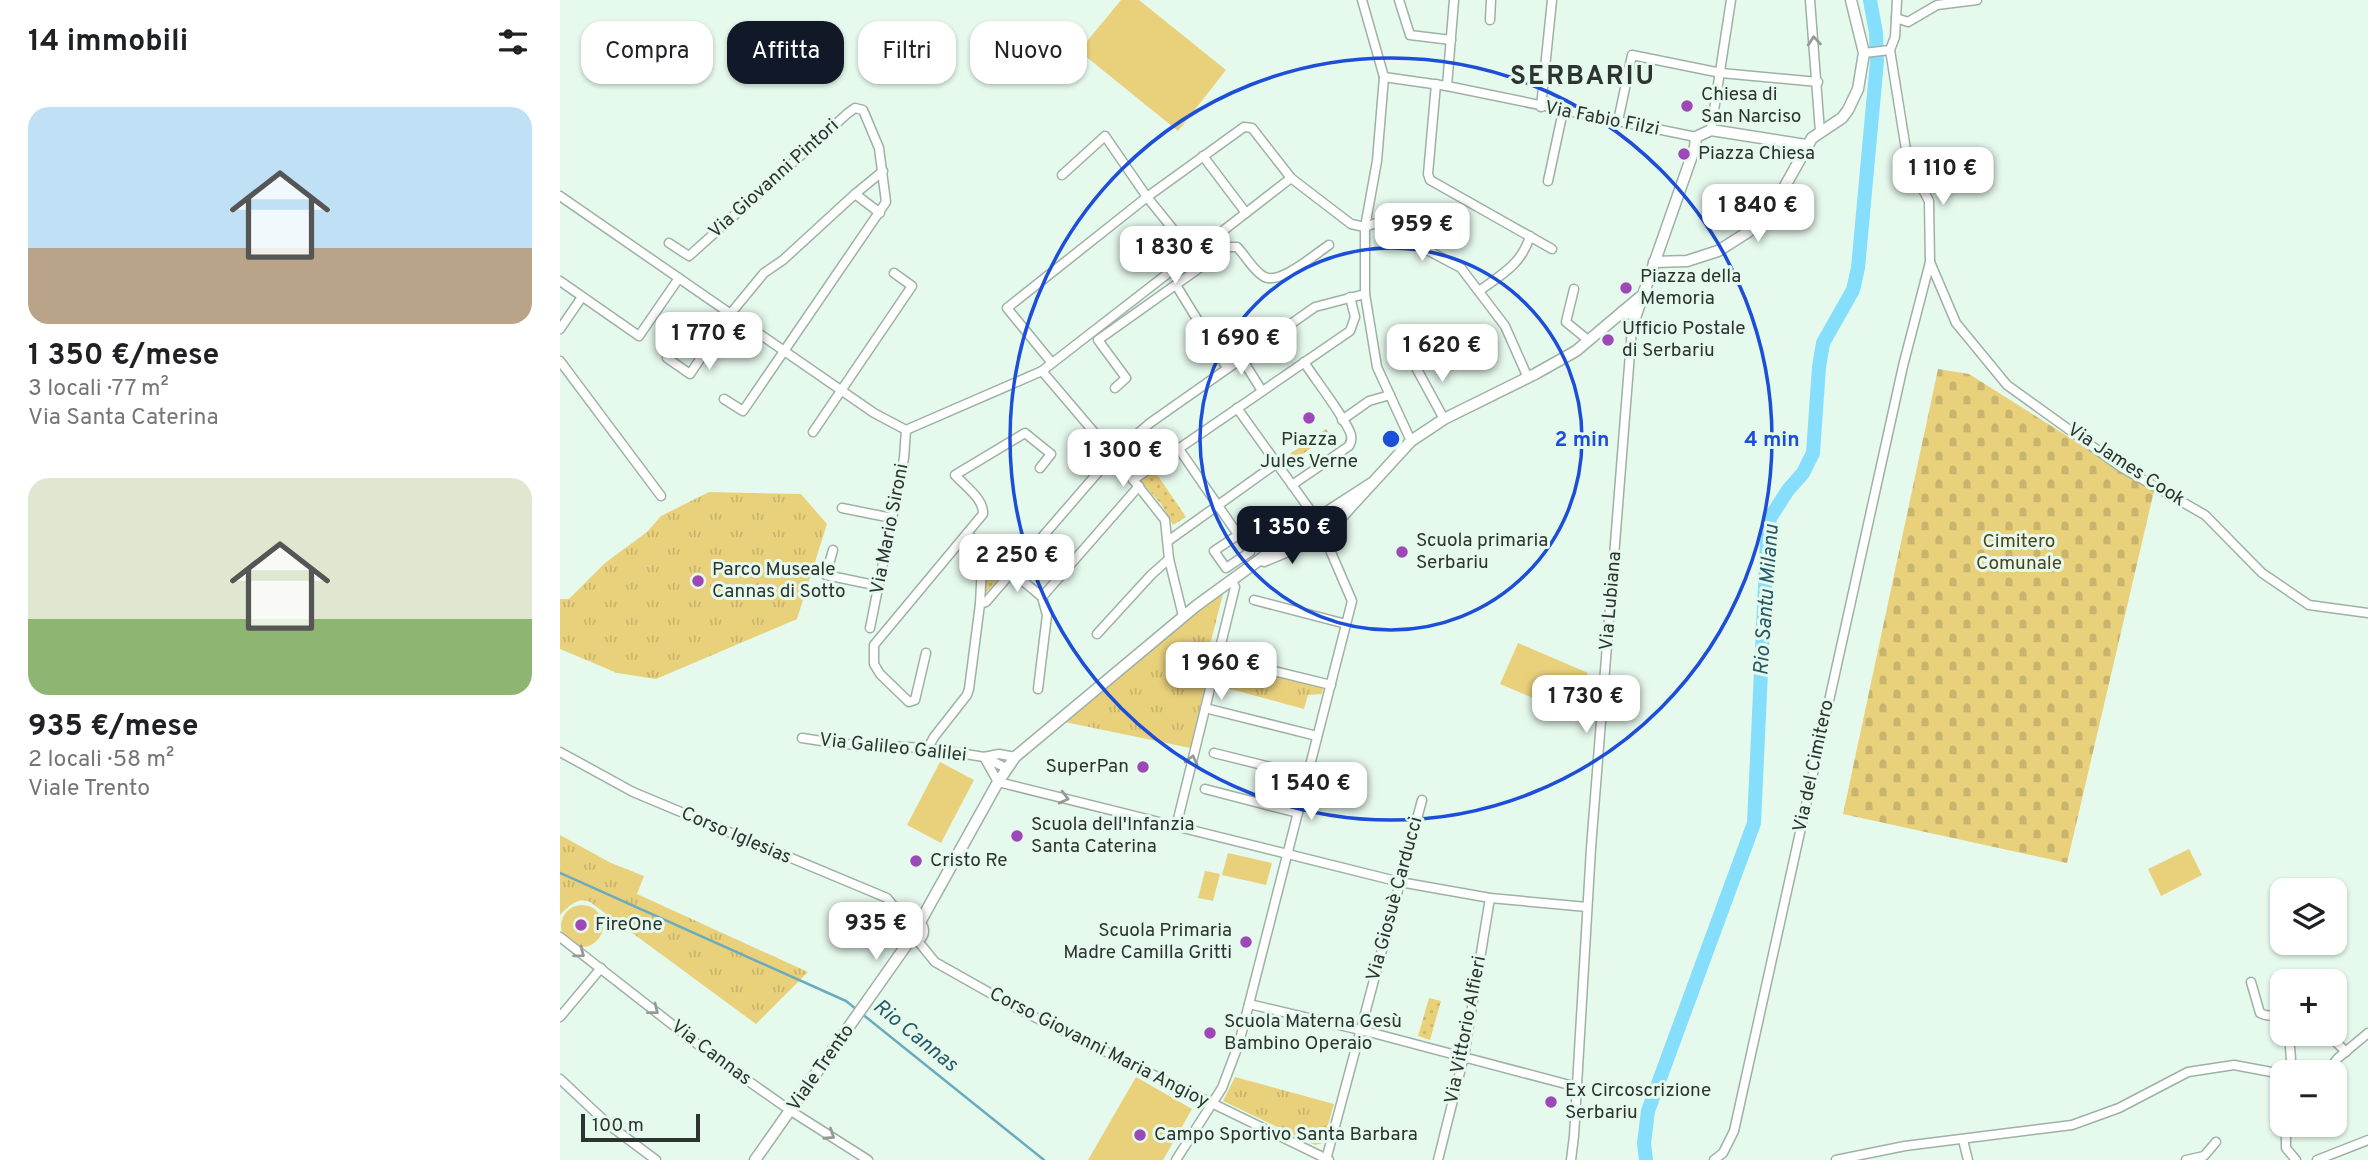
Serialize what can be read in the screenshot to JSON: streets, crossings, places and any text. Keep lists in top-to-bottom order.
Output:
{
  "streets": {
    "main road": ["Via Lubiana", "Viale Trento"],
    "street": [
      "Via Fabio Filzi",
      "Via Giovanni Pintori",
      "Via James Cook",
      "Via Mario Sironi",
      "Via Galileo Galilei",
      "Via del Cimitero",
      "Corso Iglesias",
      "Via Giosuè Carducci",
      "Via Vittorio Alfieri",
      "Corso Giovanni Maria Angioy",
      "Via Cannas"
    ]
  },
  "crossings": [
    ["Via Fabio Filzi", "Via Lubiana"],
    ["Via James Cook", "Via del Cimitero"],
    ["Corso Iglesias", "Corso Giovanni Maria Angioy"],
    ["Corso Iglesias", "Viale Trento"],
    ["Via Giosuè Carducci", "Corso Giovanni Maria Angioy"],
    ["Corso Giovanni Maria Angioy", "Viale Trento"],
    ["Via Cannas", "Viale Trento"]
  ],
  "one_way": ["Via Cannas"],
  "districts": ["SERBARIU"],
  "water": ["Rio Santu Milanu", "Rio Cannas"],
  "parks": ["Cimitero Comunale"],
  "places": [
    "Chiesa di San Narciso",
    "Piazza Chiesa",
    "Piazza della Memoria",
    "Ufficio Postale di Serbariu",
    "Piazza Jules Verne",
    "Scuola primaria Serbariu",
    "Parco Museale Cannas di Sotto",
    "SuperPan",
    "Scuola dell'Infanzia Santa Caterina",
    "Cristo Re",
    "FireOne",
    "Scuola Primaria Madre Camilla Gritti",
    "Scuola Materna Gesù Bambino Operaio",
    "Ex Circoscrizione Serbariu",
    "Campo Sportivo Santa Barbara"
  ],
  "scale_bar": "100 m",
  "page": {
    "heading": "14 immobili",
    "chip": [
      "Compra",
      "Affitta",
      "Filtri",
      "Nuovo"
    ],
    "list": [
      {
        "name": "1 350 €/mese",
        "note": "3 locali · 77 m² · Via Santa Caterina"
      },
      {
        "name": "935 €/mese",
        "note": "2 locali · 58 m² · Viale Trento"
      }
    ],
    "price": [
      "1 110 €",
      "1 840 €",
      "959 €",
      "1 830 €",
      "1 770 €",
      "1 690 €",
      "1 620 €",
      "1 300 €",
      "1 350 €",
      "2 250 €",
      "1 960 €",
      "1 730 €",
      "1 540 €",
      "935 €"
    ],
    "map_buttons": ["+", "−"],
    "scale": "100 m"
  },
  "rings": ["2 min", "4 min"]
}
